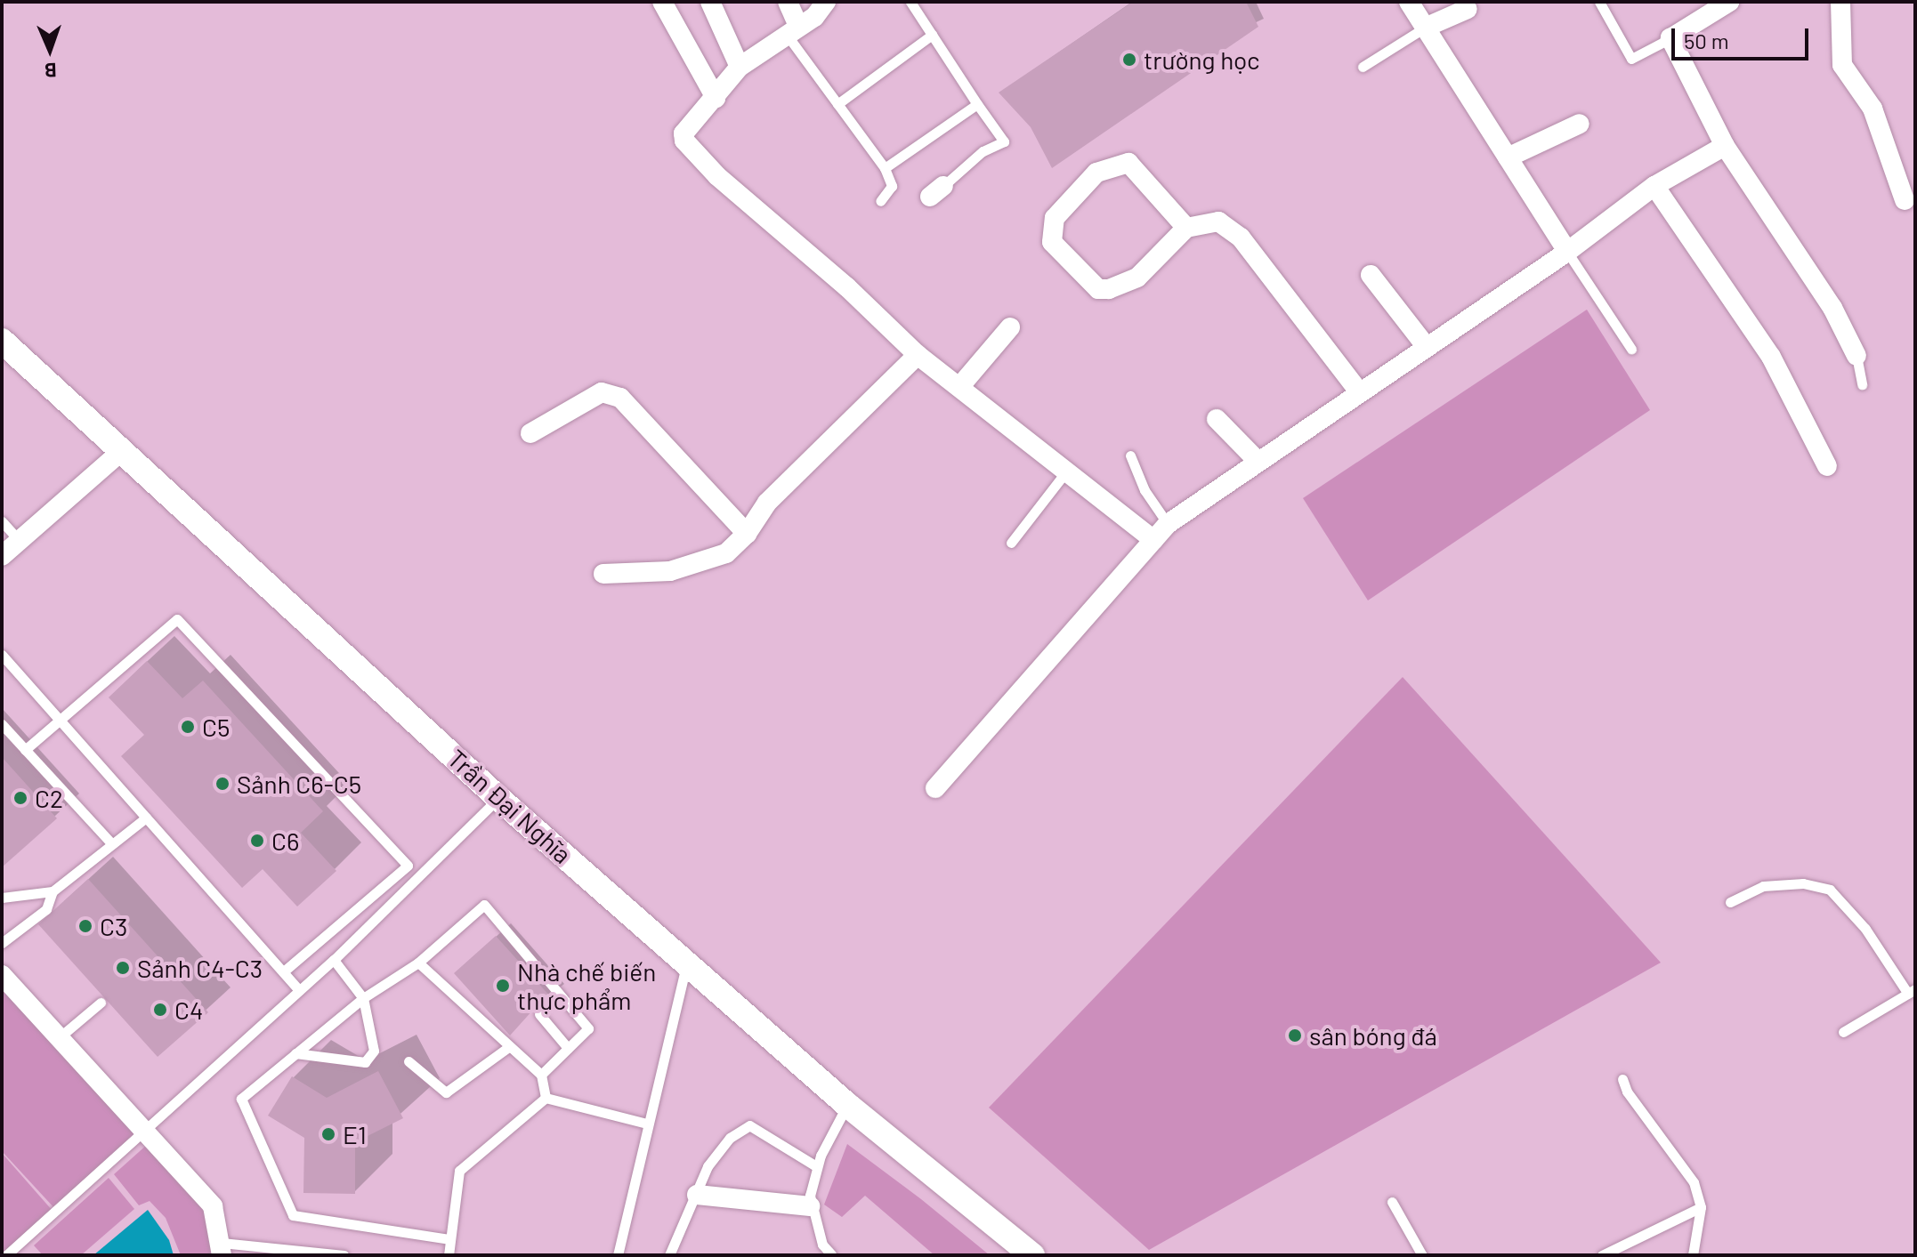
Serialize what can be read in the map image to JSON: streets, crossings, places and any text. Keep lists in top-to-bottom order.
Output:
{
  "streets": {
    "street": ["Trần Đại Nghĩa"]
  },
  "places": [
    "trường học",
    "C5",
    "Sảnh C6-C5",
    "C2",
    "C6",
    "C3",
    "Sảnh C4-C3",
    "Nhà chế biến thực phẩm",
    "C4",
    "sân bóng đá",
    "E1"
  ],
  "scale_bar": "50 m",
  "north": "bottom"
}
